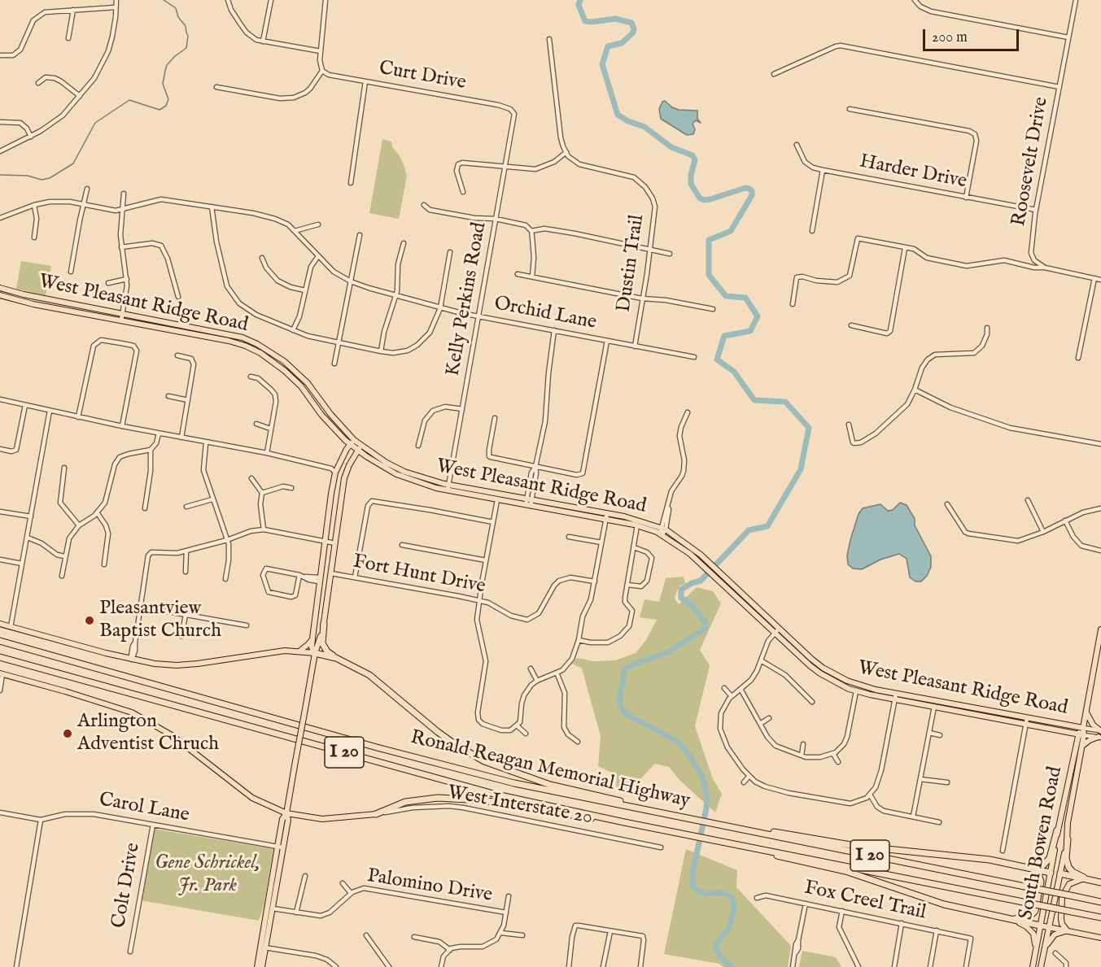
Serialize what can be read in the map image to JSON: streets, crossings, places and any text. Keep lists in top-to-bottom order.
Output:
{
  "streets": {
    "highway": ["I 20", "Ronald Reagan Memorial Highway"],
    "main road": ["West Pleasant Ridge Road", "West Interstate 20", "South Bowen Road"],
    "street": [
      "Curt Drive",
      "Roosevelt Drive",
      "Harder Drive",
      "Dustin Trail",
      "Kelly Perkins Road",
      "Orchid Lane",
      "Fort Hunt Drive",
      "Carol Lane",
      "Colt Drive",
      "Palomino Drive",
      "Fox Creel Trail"
    ]
  },
  "crossings": [
    ["Curt Drive", "Kelly Perkins Road"],
    ["Roosevelt Drive", "Harder Drive"],
    ["Dustin Trail", "Orchid Lane"],
    ["Kelly Perkins Road", "West Pleasant Ridge Road"],
    ["Kelly Perkins Road", "Orchid Lane"],
    ["West Pleasant Ridge Road", "South Bowen Road"],
    ["Carol Lane", "Colt Drive"]
  ],
  "parks": ["Gene Schrickel, Jr. Park"],
  "places": ["Pleasantview Baptist Church", "Arlington Adventist Chruch"],
  "scale_bar": "200 m"
}
